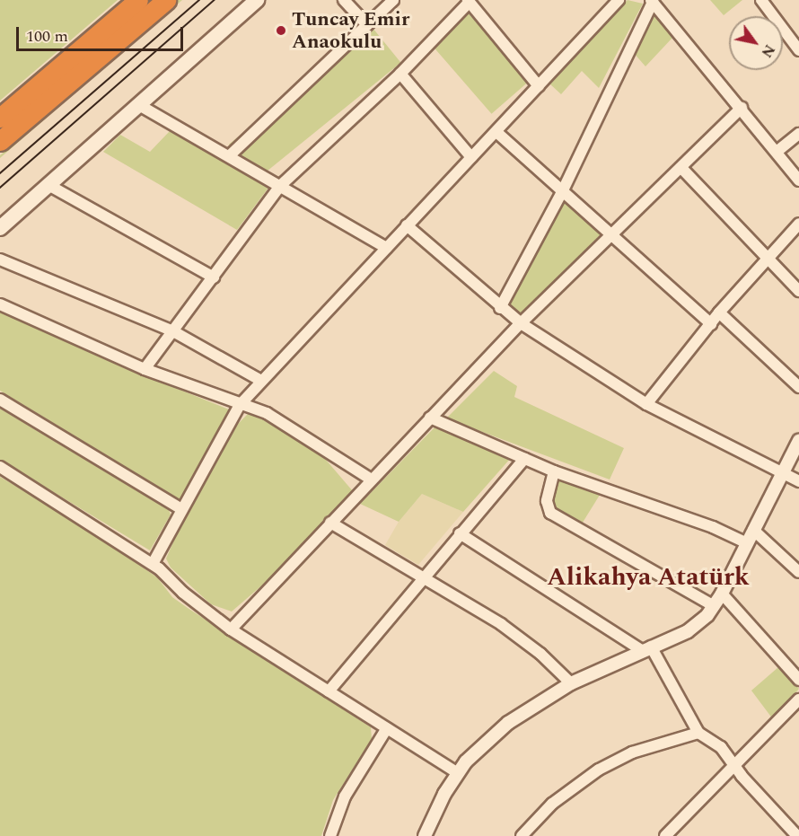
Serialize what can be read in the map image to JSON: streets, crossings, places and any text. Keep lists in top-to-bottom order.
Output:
{
  "districts": ["Alikahya Atatürk"],
  "places": ["Tuncay Emir Anaokulu"],
  "scale_bar": "100 m",
  "north": "bottom right"
}
